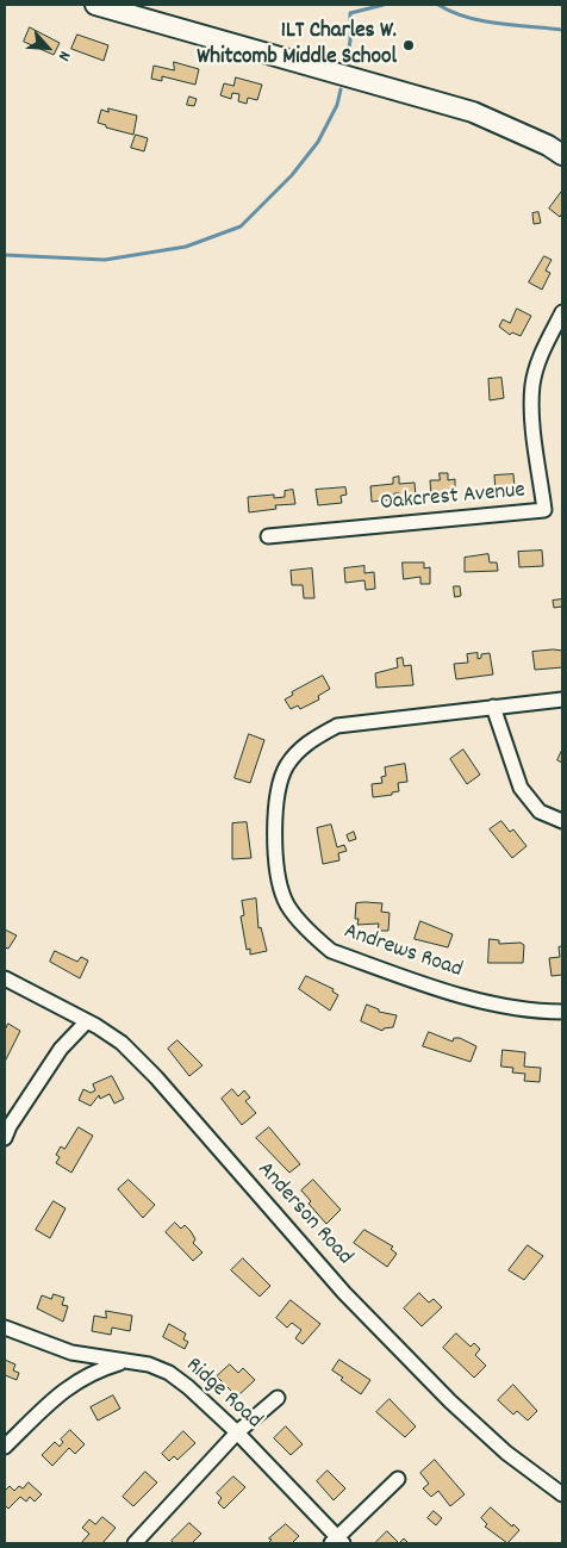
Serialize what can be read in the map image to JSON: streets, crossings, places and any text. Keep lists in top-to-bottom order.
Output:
{
  "streets": {
    "street": [
      "Oakcrest Avenue",
      "Andrews Road",
      "Anderson Road",
      "Ridge Road"
    ]
  },
  "places": ["1LT Charles W. Whitcomb Middle School"],
  "north": "bottom right"
}
